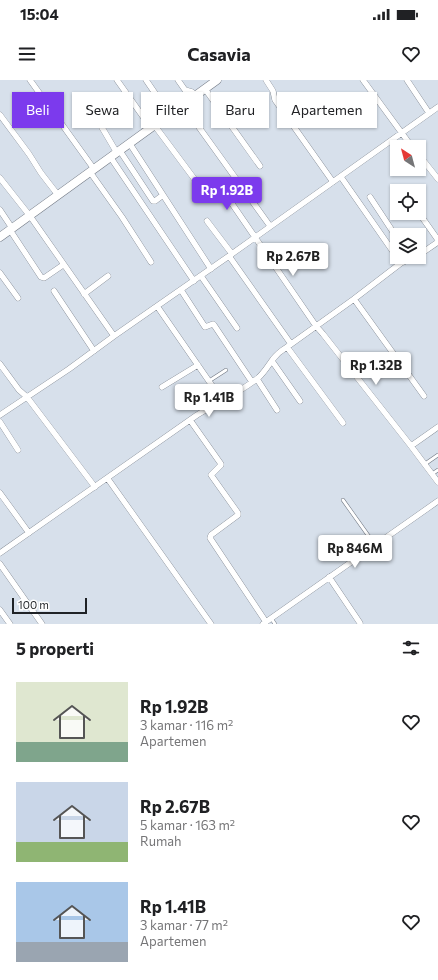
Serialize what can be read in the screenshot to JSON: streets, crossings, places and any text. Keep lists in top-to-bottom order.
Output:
{
  "scale_bar": "100 m",
  "north": "top left",
  "page": {
    "status": "15:04",
    "header": "Casavia",
    "chip": [
      "Beli",
      "Sewa",
      "Filter",
      "Baru",
      "Apartemen"
    ],
    "price": [
      "Rp 1.92B",
      "Rp 2.67B",
      "Rp 1.32B",
      "Rp 1.41B",
      "Rp 846M"
    ],
    "scale": "100 m",
    "heading": "5 properti",
    "list": [
      {
        "name": "Rp 1.92B",
        "note": "3 kamar · 116 m² · Apartemen"
      },
      {
        "name": "Rp 2.67B",
        "note": "5 kamar · 163 m² · Rumah"
      },
      {
        "name": "Rp 1.41B",
        "note": "3 kamar · 77 m² · Apartemen"
      }
    ]
  }
}
